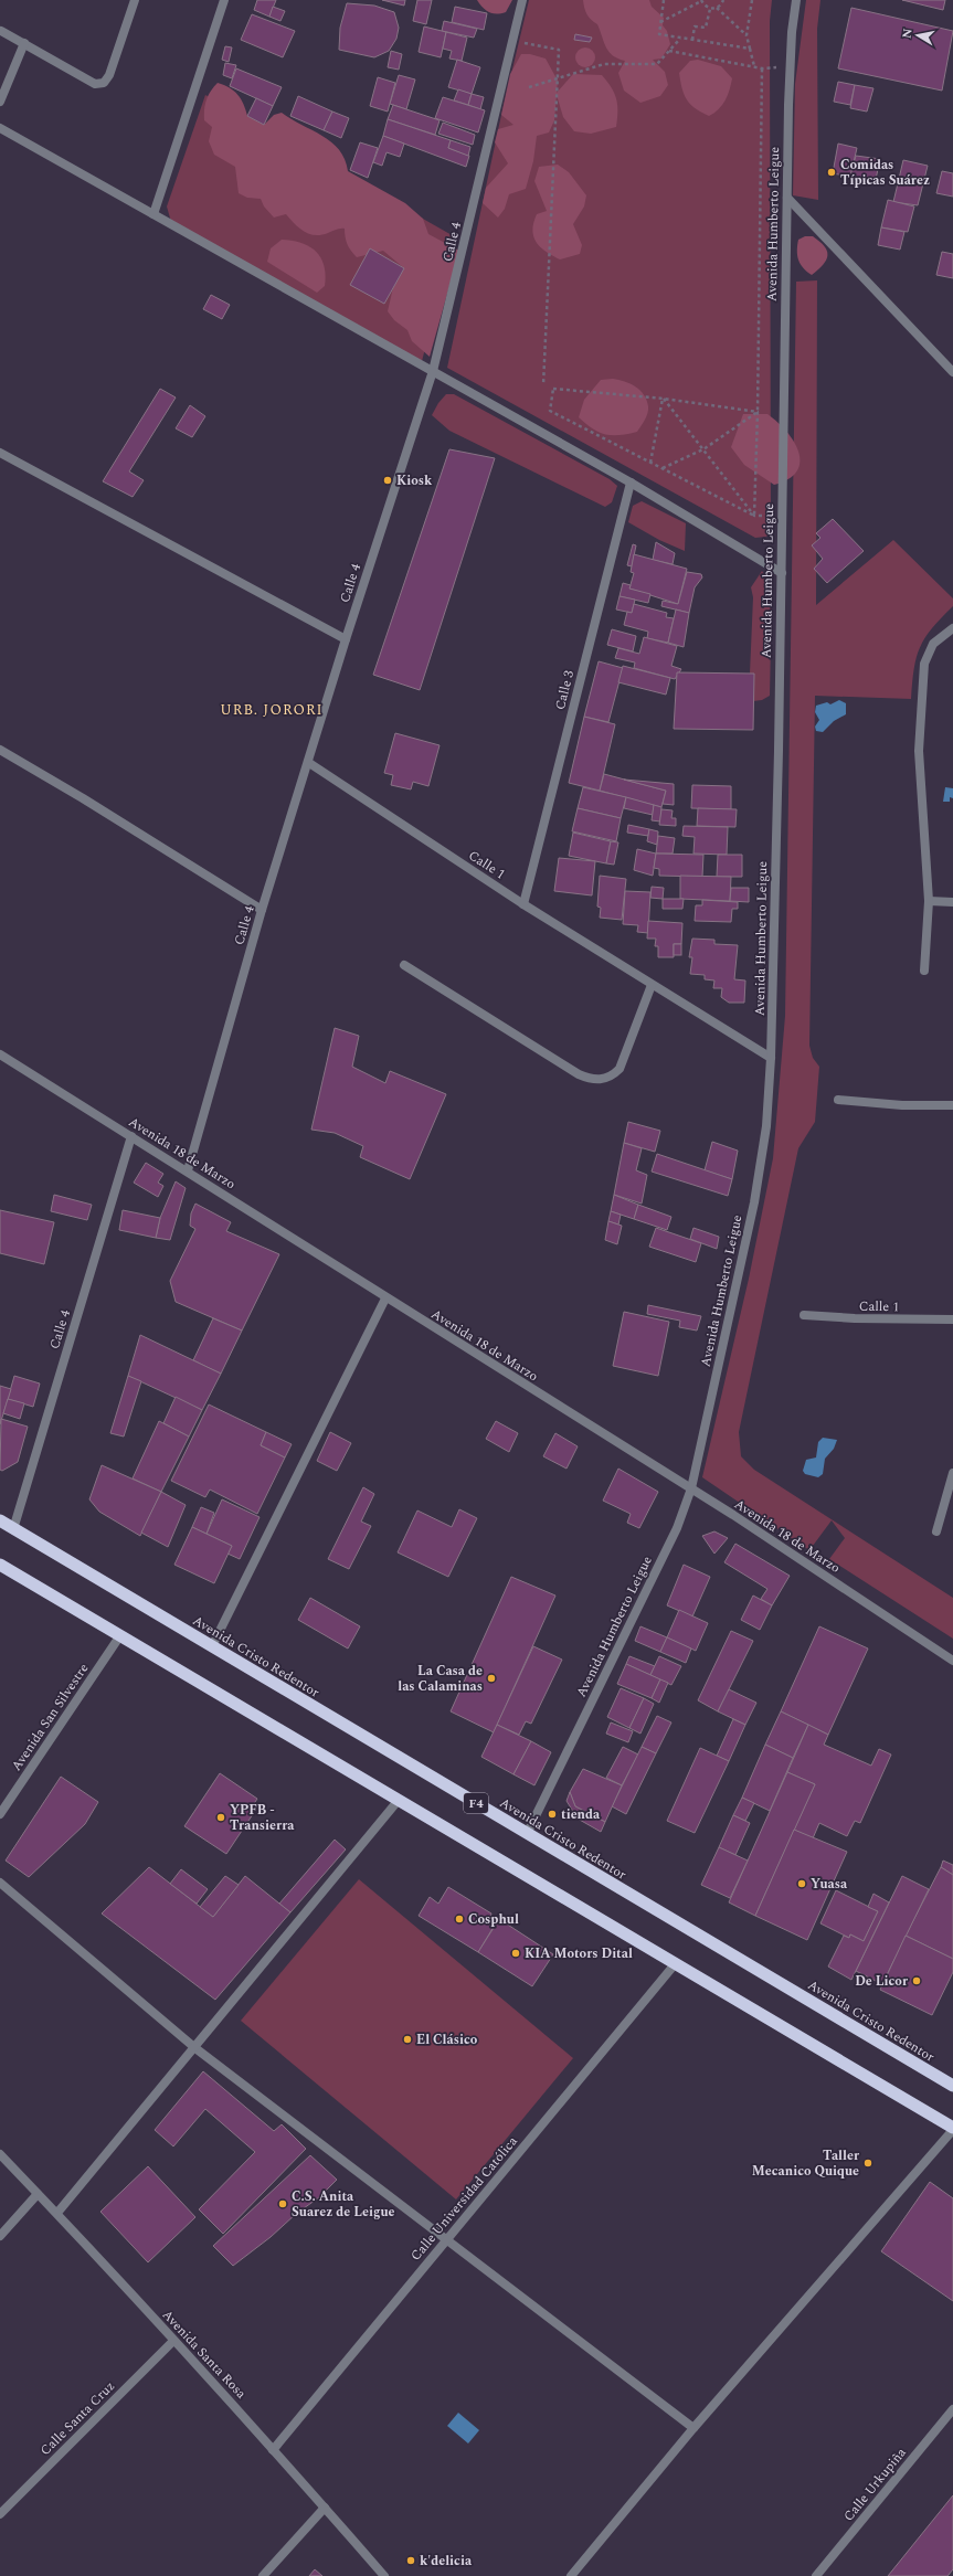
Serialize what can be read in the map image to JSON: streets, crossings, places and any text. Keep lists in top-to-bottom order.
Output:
{
  "streets": {
    "highway": ["Avenida Cristo Redentor", "F4"],
    "street": [
      "Avenida Humberto Leigue",
      "Calle 4",
      "Calle 3",
      "Calle 1",
      "Avenida 18 de Marzo",
      "Avenida San Silvestre",
      "Calle Universidad Católica",
      "Avenida Santa Rosa",
      "Calle Santa Cruz",
      "Calle Urkupiña"
    ]
  },
  "crossings": [
    ["Avenida Humberto Leigue", "Calle 1"],
    ["Avenida Humberto Leigue", "Avenida 18 de Marzo"],
    ["Avenida Humberto Leigue", "Avenida Cristo Redentor"],
    ["Calle 4", "Calle 1"],
    ["Calle 4", "Avenida 18 de Marzo"],
    ["Calle 4", "Avenida Cristo Redentor"],
    ["Calle 3", "Calle 1"],
    ["Calle Universidad Católica", "Avenida Santa Rosa"],
    ["Avenida Santa Rosa", "Calle Santa Cruz"]
  ],
  "districts": ["URB. JORORI"],
  "places": [
    "Comidas Típicas Suárez",
    "Kiosk",
    "La Casa de las Calaminas",
    "tienda",
    "YPFB - Transierra",
    "Yuasa",
    "Cosphul",
    "KIA Motors Dital",
    "De Licor",
    "El Clásico",
    "Taller Mecanico Quique",
    "C.S. Anita Suarez de Leigue",
    "k'delicia"
  ],
  "north": "left"
}
